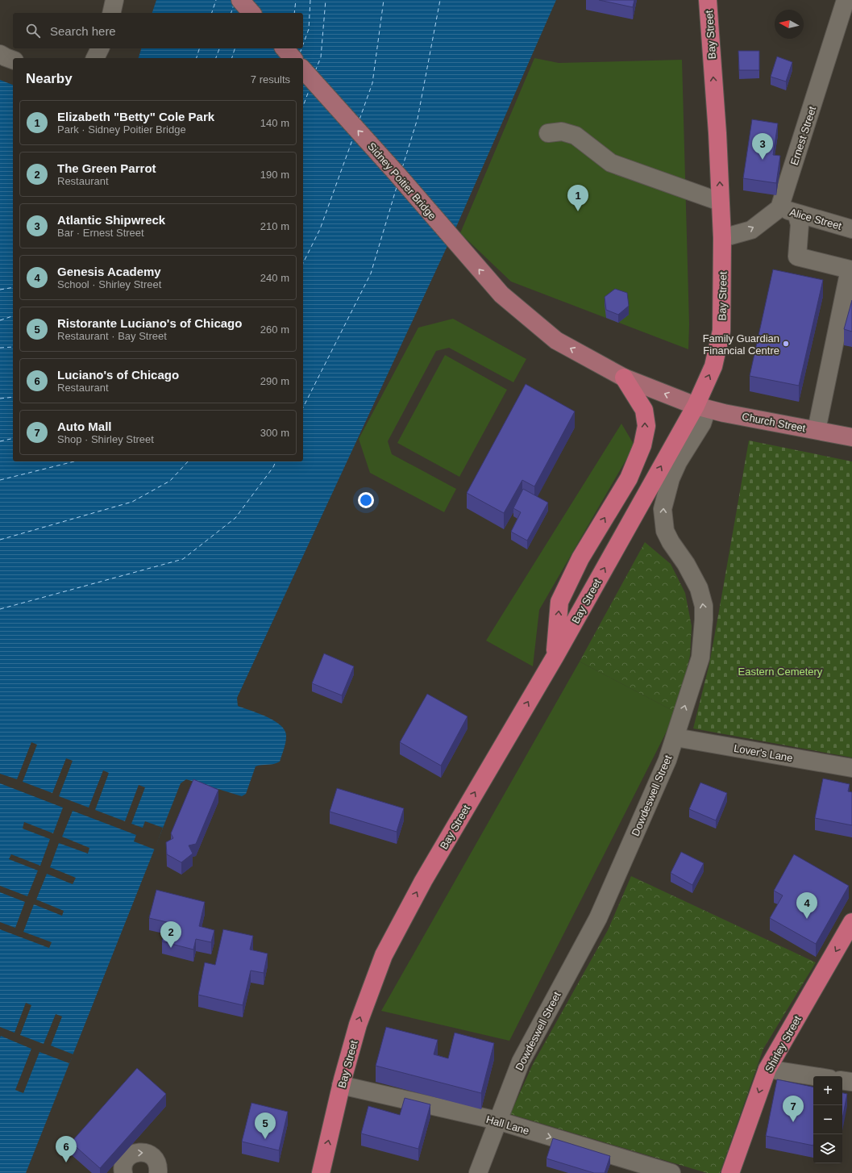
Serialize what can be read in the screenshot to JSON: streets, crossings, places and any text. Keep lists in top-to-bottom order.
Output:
{
  "streets": {
    "highway": ["Bay Street", "Shirley Street"],
    "main road": ["Sidney Poitier Bridge", "Church Street"],
    "street": [
      "Ernest Street",
      "Alice Street",
      "Lover's Lane",
      "Dowdeswell Street",
      "Hall Lane"
    ]
  },
  "crossings": [
    ["Bay Street", "Church Street"],
    ["Bay Street", "Dowdeswell Street"],
    ["Bay Street", "Hall Lane"],
    ["Ernest Street", "Alice Street"],
    ["Sidney Poitier Bridge", "Church Street"],
    ["Church Street", "Dowdeswell Street"],
    ["Lover's Lane", "Dowdeswell Street"],
    ["Dowdeswell Street", "Hall Lane"]
  ],
  "one_way": [
    "Bay Street",
    "Sidney Poitier Bridge",
    "Church Street",
    "Dowdeswell Street",
    "Shirley Street",
    "Hall Lane"
  ],
  "parks": ["Eastern Cemetery"],
  "places": ["Family Guardian Financial Centre"],
  "north": "left",
  "page": {
    "search": "Search here",
    "heading": ["Nearby", "7 results"],
    "list": [
      {
        "mark": "1",
        "name": "Elizabeth \"Betty\" Cole Park",
        "note": "Park · Sidney Poitier Bridge",
        "value": "140 m"
      },
      {
        "mark": "2",
        "name": "The Green Parrot",
        "note": "Restaurant",
        "value": "190 m"
      },
      {
        "mark": "3",
        "name": "Atlantic Shipwreck",
        "note": "Bar · Ernest Street",
        "value": "210 m"
      },
      {
        "mark": "4",
        "name": "Genesis Academy",
        "note": "School · Shirley Street",
        "value": "240 m"
      },
      {
        "mark": "5",
        "name": "Ristorante Luciano's of Chicago",
        "note": "Restaurant · Bay Street",
        "value": "260 m"
      },
      {
        "mark": "6",
        "name": "Luciano's of Chicago",
        "note": "Restaurant",
        "value": "290 m"
      },
      {
        "mark": "7",
        "name": "Auto Mall",
        "note": "Shop · Shirley Street",
        "value": "300 m"
      }
    ],
    "pins": [
      "3",
      "1",
      "4",
      "2",
      "7",
      "5",
      "6"
    ],
    "map_buttons": ["+", "−"]
  }
}
